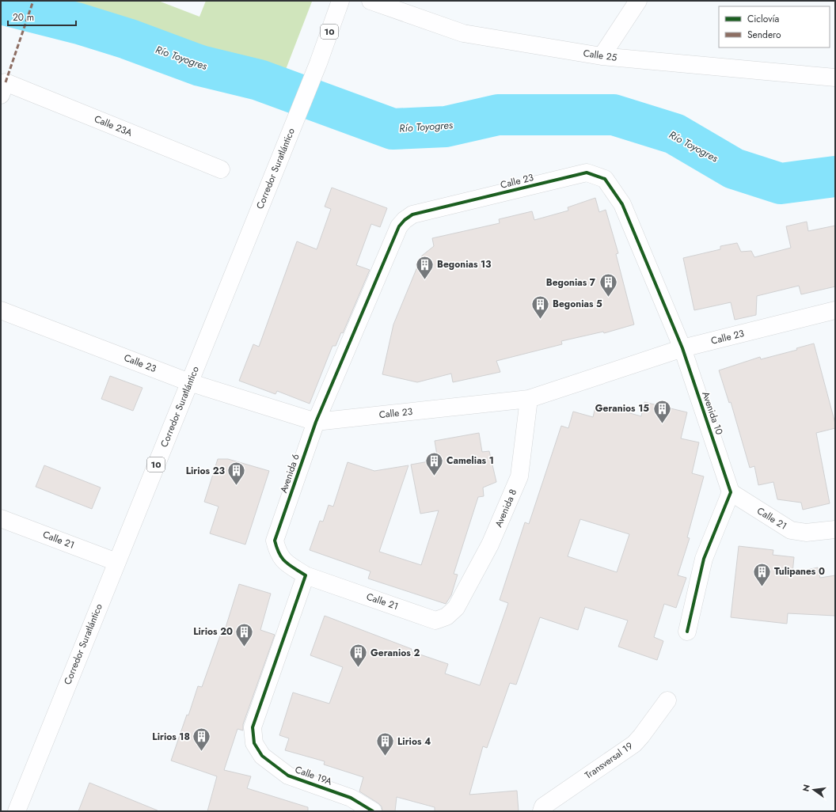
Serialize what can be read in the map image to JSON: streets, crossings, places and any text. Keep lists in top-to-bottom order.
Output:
{
  "streets": {
    "street": [
      "10",
      "Calle 25",
      "Calle 23A",
      "Corredor Suratlántico",
      "Calle 23",
      "Avenida 10",
      "Avenida 6",
      "Avenida 8",
      "Calle 21",
      "Transversal 19",
      "Calle 19A"
    ]
  },
  "crossings": [
    ["Corredor Suratlántico", "Calle 23"],
    ["Corredor Suratlántico", "Calle 21"],
    ["Calle 23", "Avenida 10"],
    ["Calle 23", "Avenida 6"],
    ["Calle 23", "Avenida 8"],
    ["Avenida 10", "Calle 21"],
    ["Avenida 6", "Calle 21"],
    ["Avenida 6", "Calle 19A"],
    ["Avenida 8", "Calle 21"],
    ["Calle 21", "Calle 19A"]
  ],
  "water": ["Río Toyogres"],
  "places": {
    "building": [
      "Begonias 13",
      "Begonias 7",
      "Begonias 5",
      "Geranios 15",
      "Camelias 1",
      "Lirios 23",
      "Tulipanes 0",
      "Lirios 20",
      "Geranios 2",
      "Lirios 18",
      "Lirios 4"
    ]
  },
  "legend": ["Ciclovía", "Sendero"],
  "scale_bar": "20 m",
  "north": "left"
}
